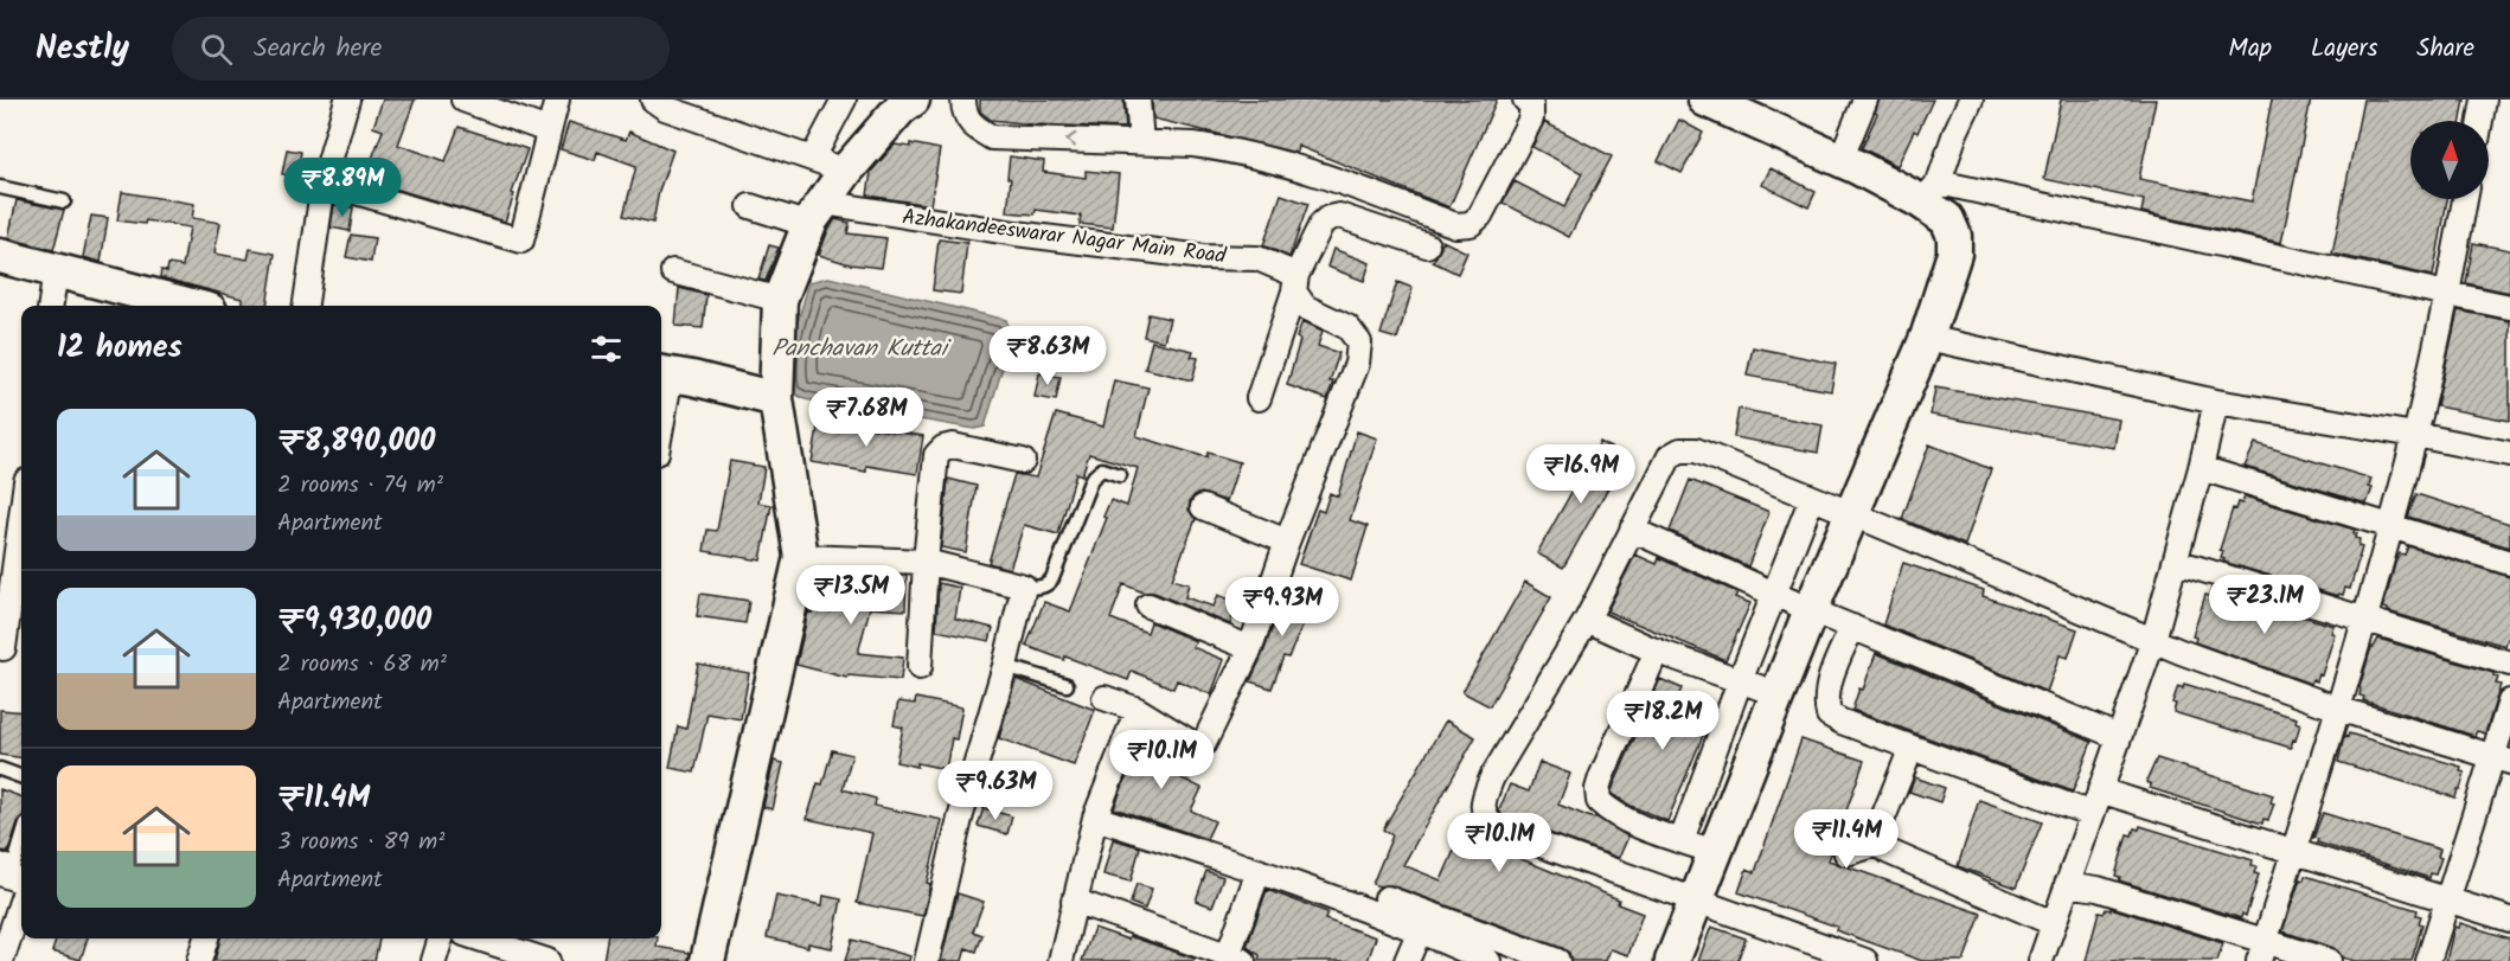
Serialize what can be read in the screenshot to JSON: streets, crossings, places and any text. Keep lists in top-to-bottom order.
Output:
{
  "streets": {
    "street": ["Azhakandeeswarar Nagar Main Road"]
  },
  "water": ["Panchavan Kuttai"],
  "north": "top",
  "page": {
    "header": "Nestly",
    "search": "Search here",
    "nav": ["Map", "Layers", "Share"],
    "price": [
      "₹8.89M",
      "₹8.63M",
      "₹7.68M",
      "₹16.9M",
      "₹13.5M",
      "₹23.1M",
      "₹9.93M",
      "₹18.2M",
      "₹10.1M",
      "₹9.63M",
      "₹11.4M",
      "₹10.1M"
    ],
    "heading": "12 homes",
    "list": [
      {
        "name": "₹8,890,000",
        "note": "2 rooms · 74 m² · Apartment"
      },
      {
        "name": "₹9,930,000",
        "note": "2 rooms · 68 m² · Apartment"
      },
      {
        "name": "₹11.4M",
        "note": "3 rooms · 89 m² · Apartment"
      }
    ]
  }
}
